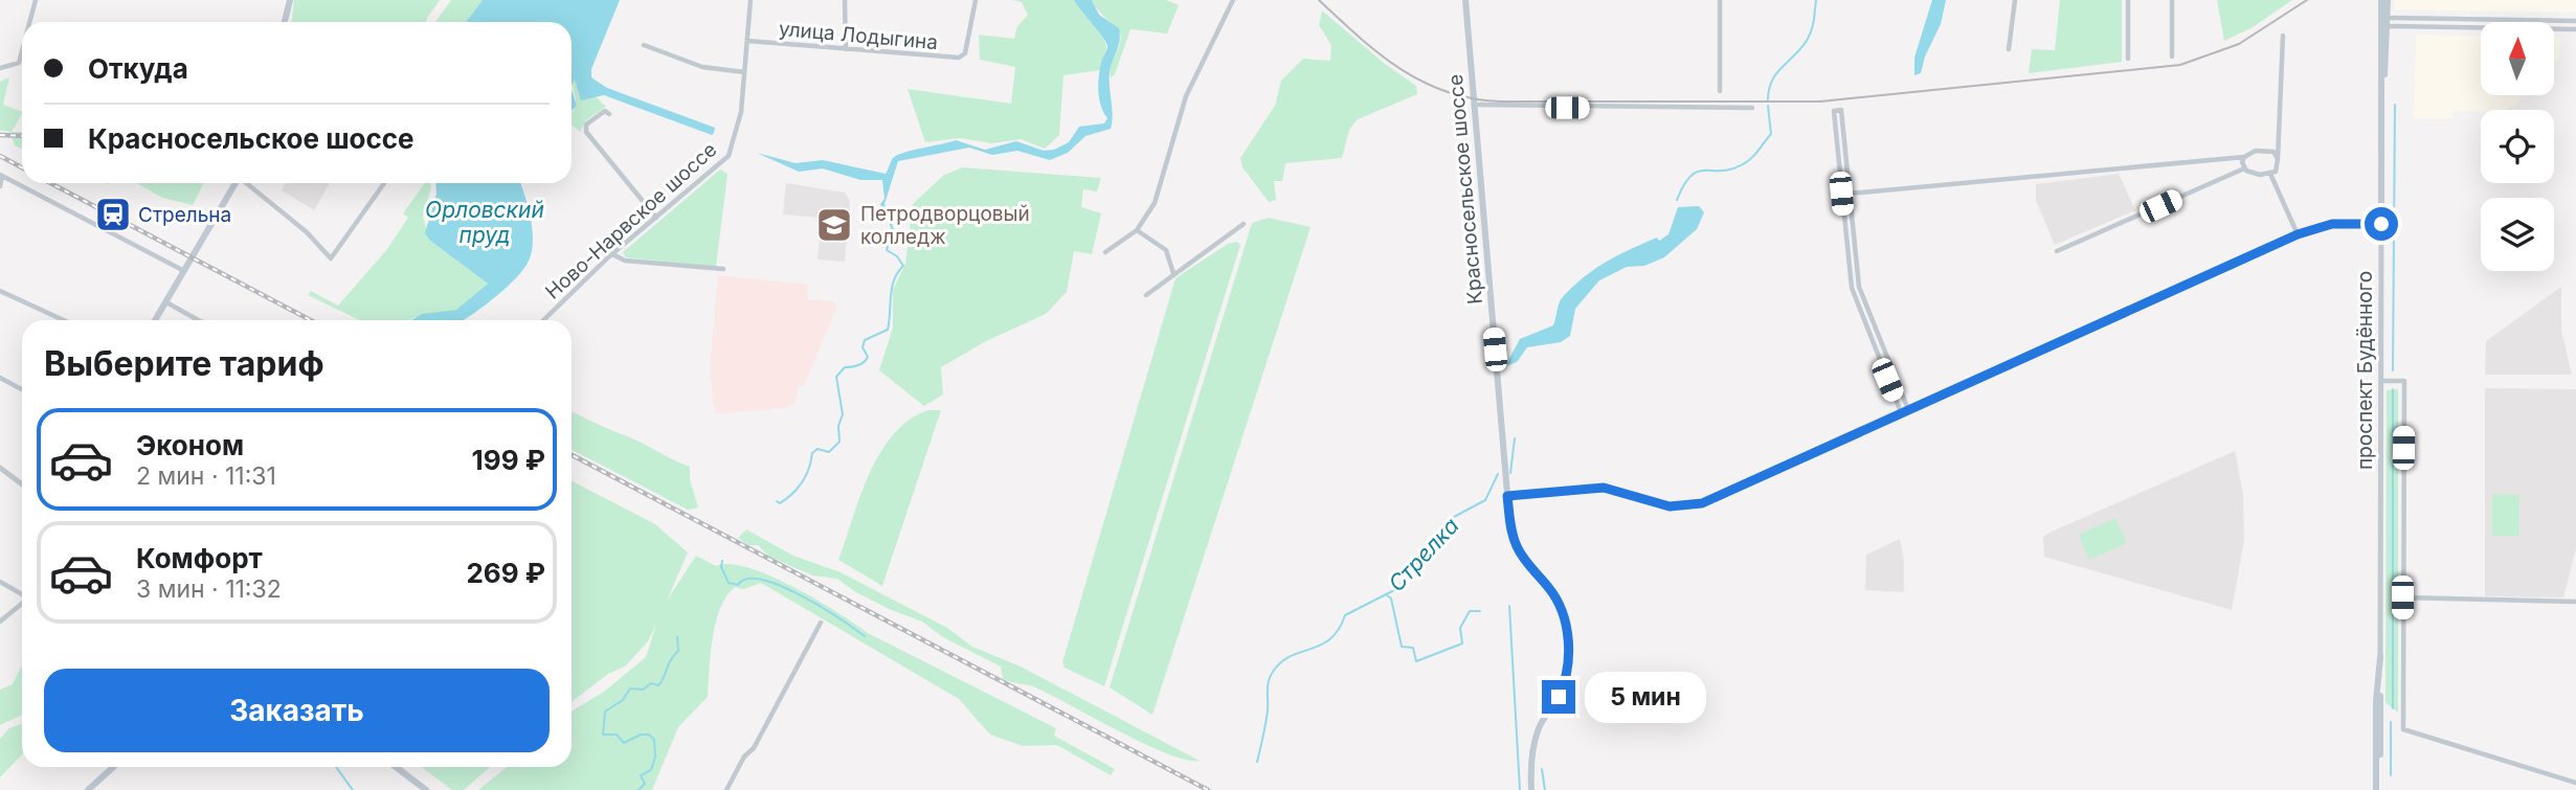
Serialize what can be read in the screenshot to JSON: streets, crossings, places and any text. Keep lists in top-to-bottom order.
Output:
{
  "streets": {
    "main road": ["Красносельское шоссе", "проспект Будённого"],
    "street": ["улица Лодыгина", "Ново-Нарвское шоссе"]
  },
  "crossings": [
    ["улица Лодыгина", "Ново-Нарвское шоссе"]
  ],
  "water": ["Орловский пруд", "Стрелка"],
  "places": {
    "station": ["Стрельна"],
    "school or university": ["Петродворцовый колледж"]
  },
  "north": "top",
  "page": {
    "banner": ["Откуда", "Красносельское шоссе"],
    "heading": "Выберите тариф",
    "list": [
      {
        "name": "Эконом",
        "note": "2 мин · 11:31",
        "value": "199 ₽"
      },
      {
        "name": "Комфорт",
        "note": "3 мин · 11:32",
        "value": "269 ₽"
      }
    ],
    "buttons": "Заказать",
    "bubble": "5 мин"
  }
}
